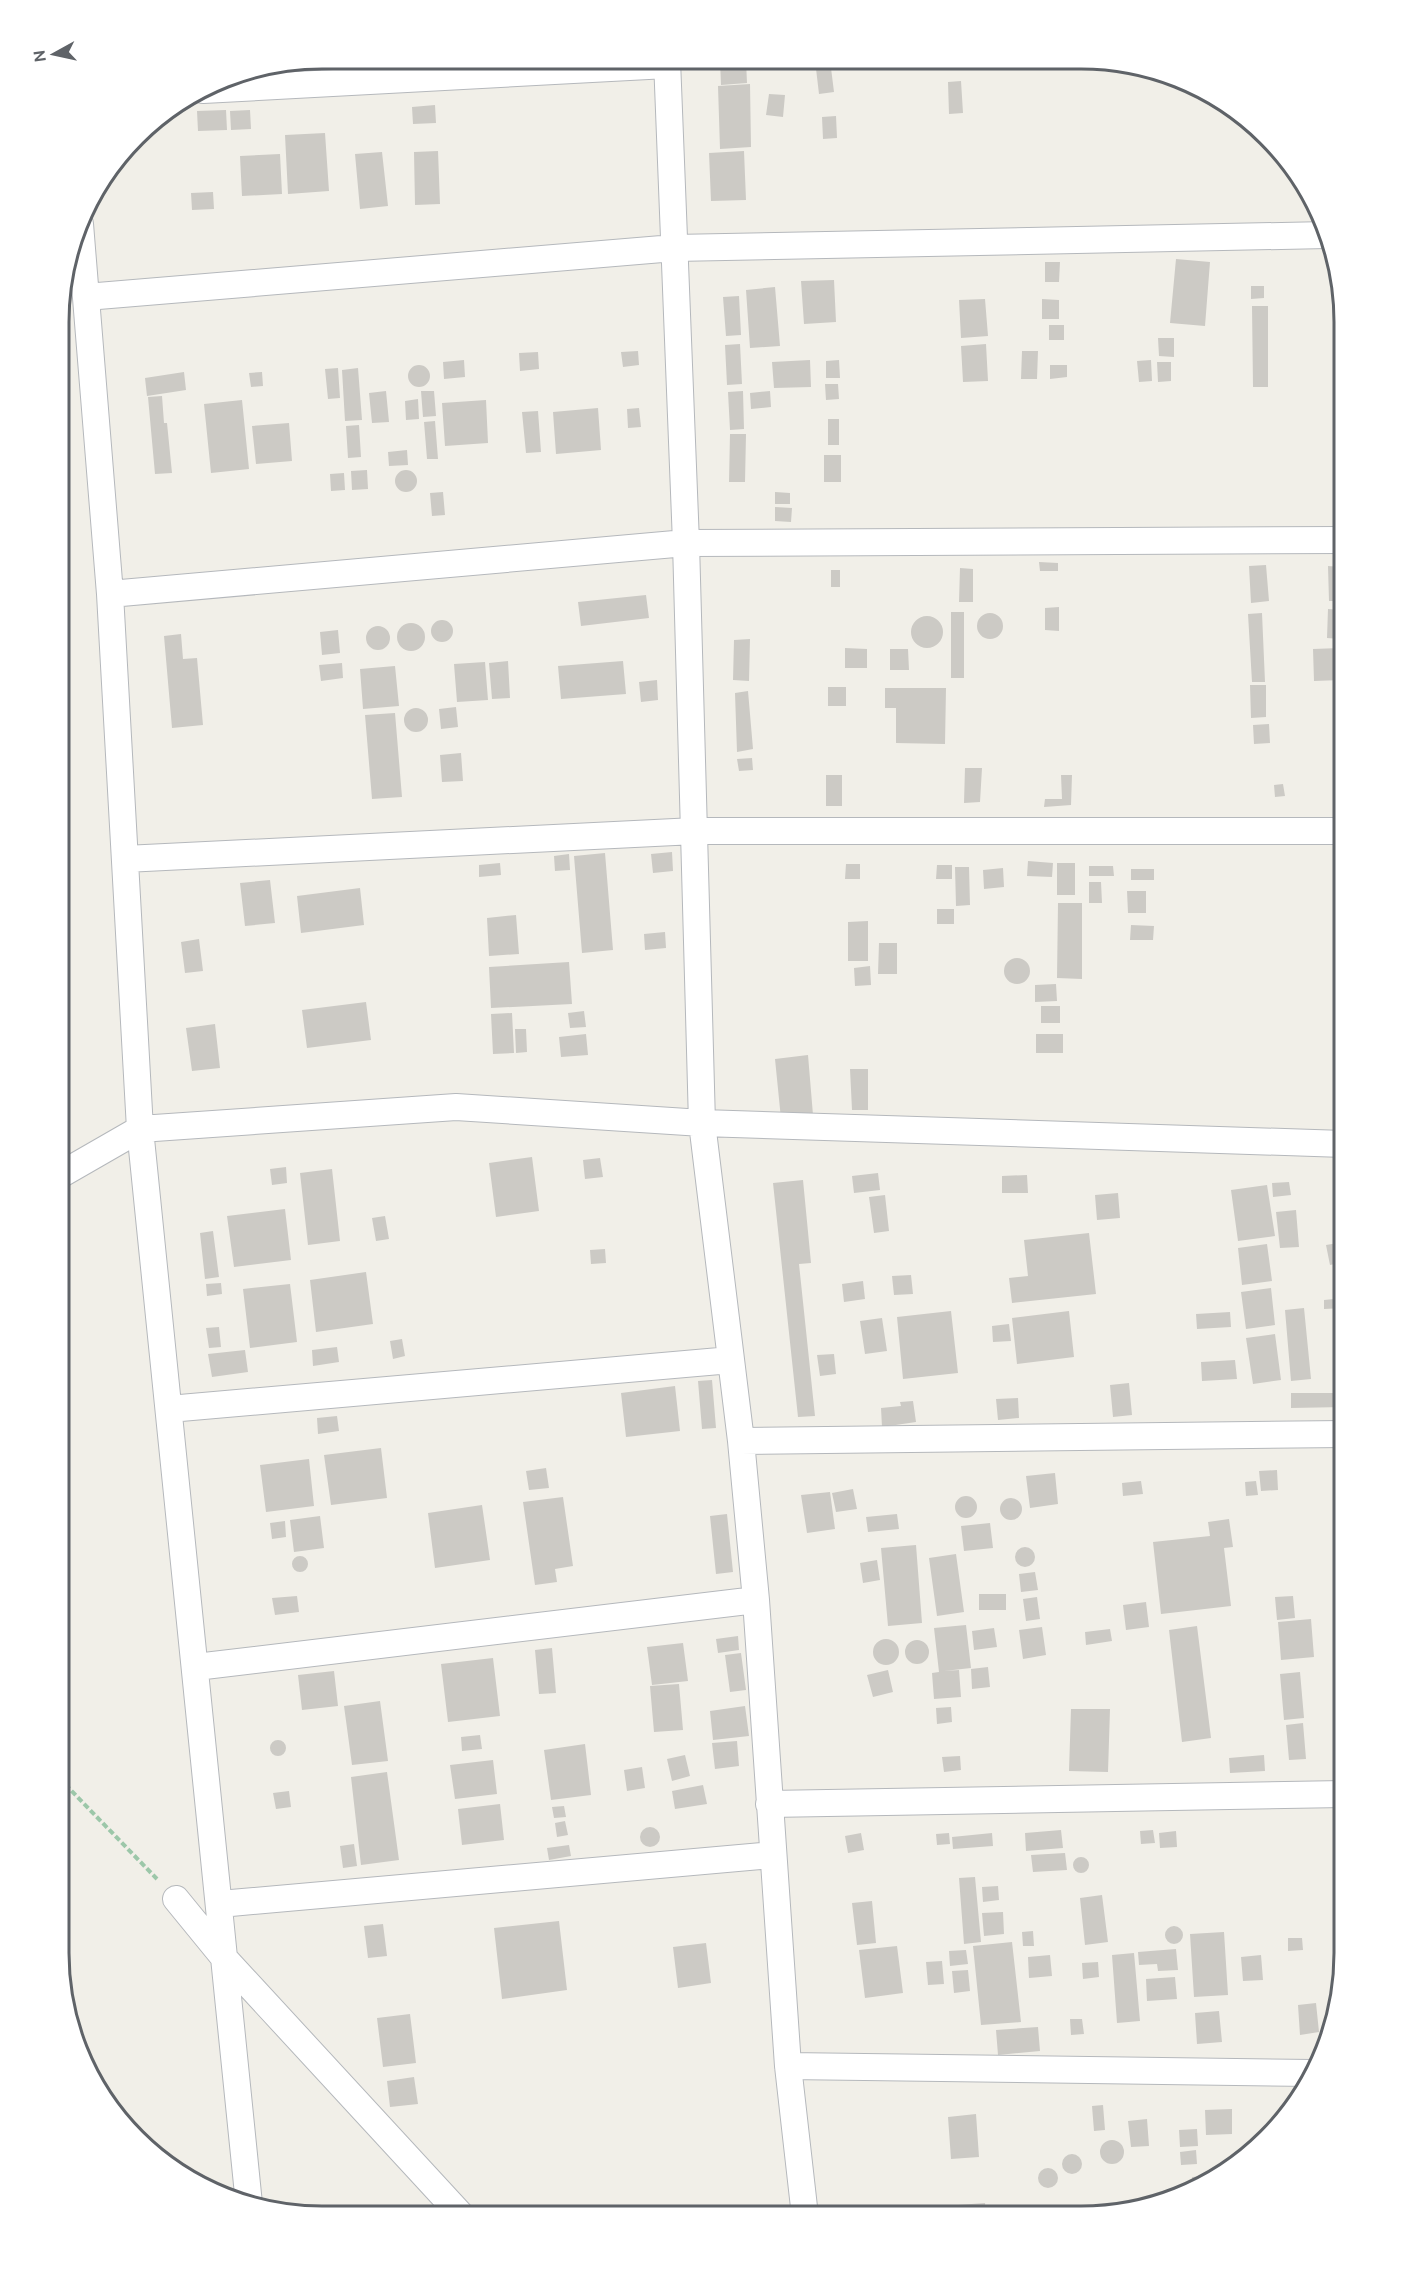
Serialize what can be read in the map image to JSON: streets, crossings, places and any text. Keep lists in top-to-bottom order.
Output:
{
  "north": "left"
}
